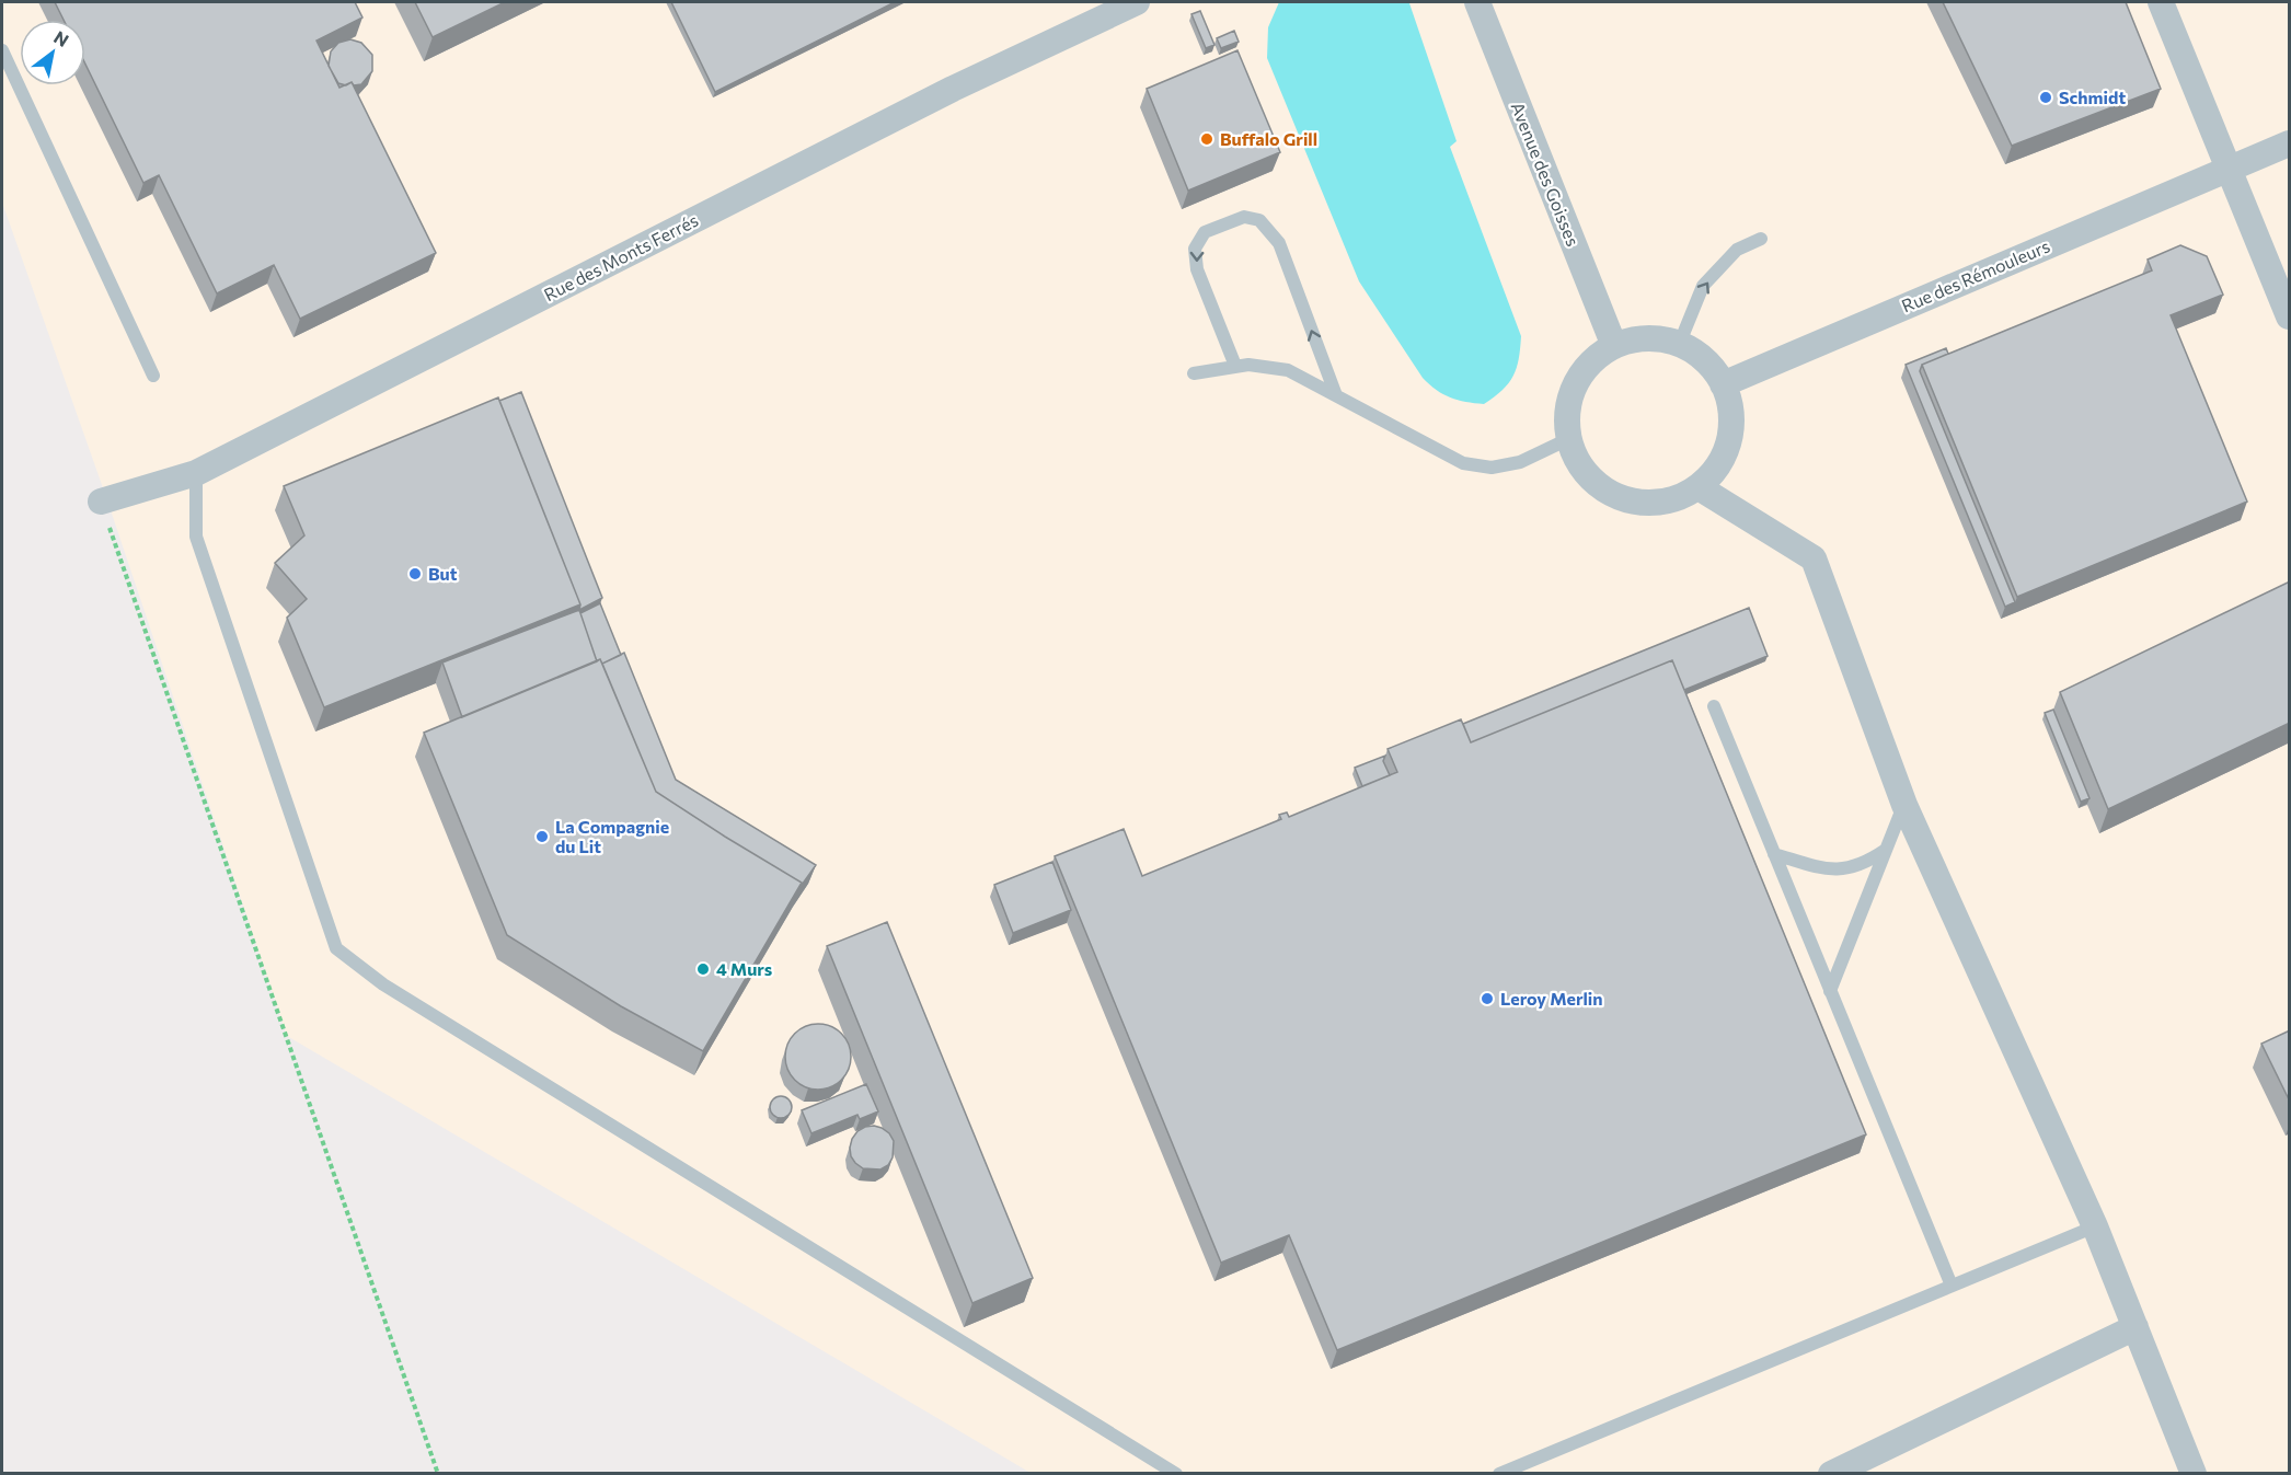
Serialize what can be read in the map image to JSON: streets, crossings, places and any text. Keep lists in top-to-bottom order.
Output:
{
  "streets": {
    "street": ["Avenue des Goisses", "Rue des Monts Ferrés", "Rue des Rémouleurs"]
  },
  "crossings": [
    ["Avenue des Goisses", "Rue des Rémouleurs"]
  ],
  "places": [
    "Schmidt",
    "Buffalo Grill",
    "But",
    "La Compagnie du Lit",
    "4 Murs",
    "Leroy Merlin"
  ],
  "north": "top right"
}
